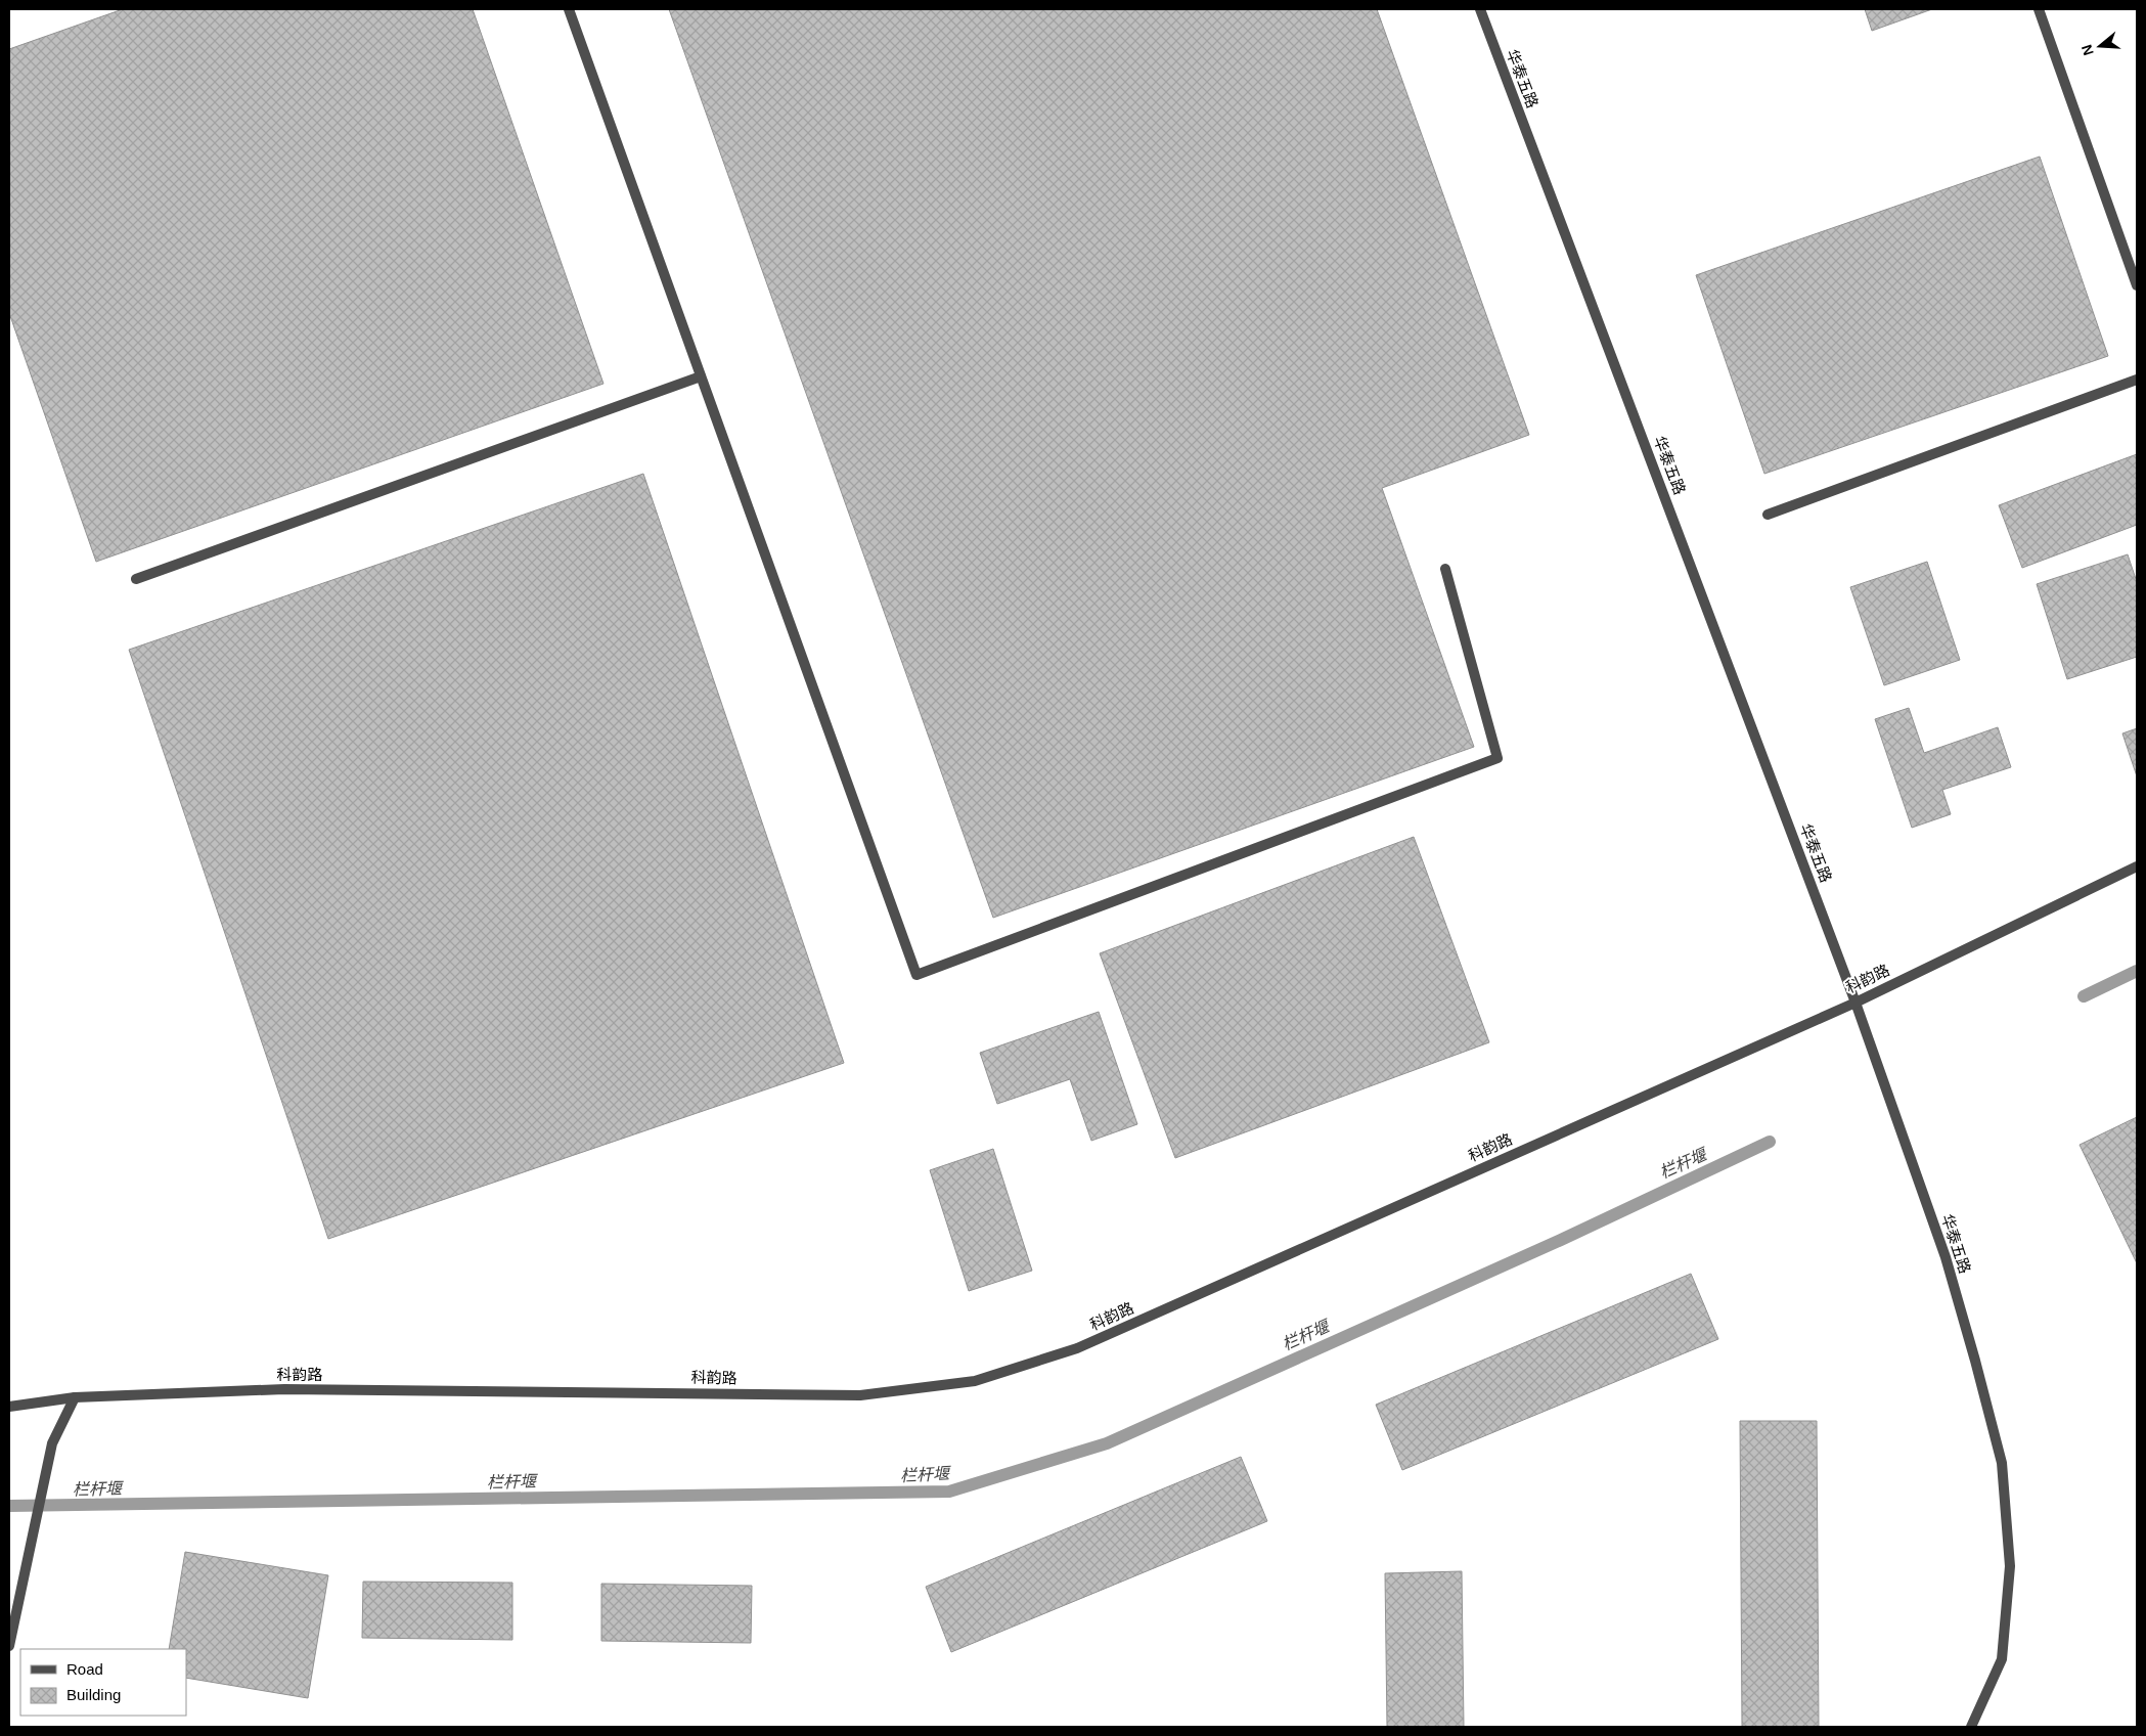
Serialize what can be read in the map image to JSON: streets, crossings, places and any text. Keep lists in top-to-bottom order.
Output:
{
  "streets": {
    "street": ["华泰五路", "科韵路"]
  },
  "crossings": [
    ["华泰五路", "科韵路"]
  ],
  "water": ["栏杆堰"],
  "legend": ["Road", "Building"],
  "north": "left"
}
